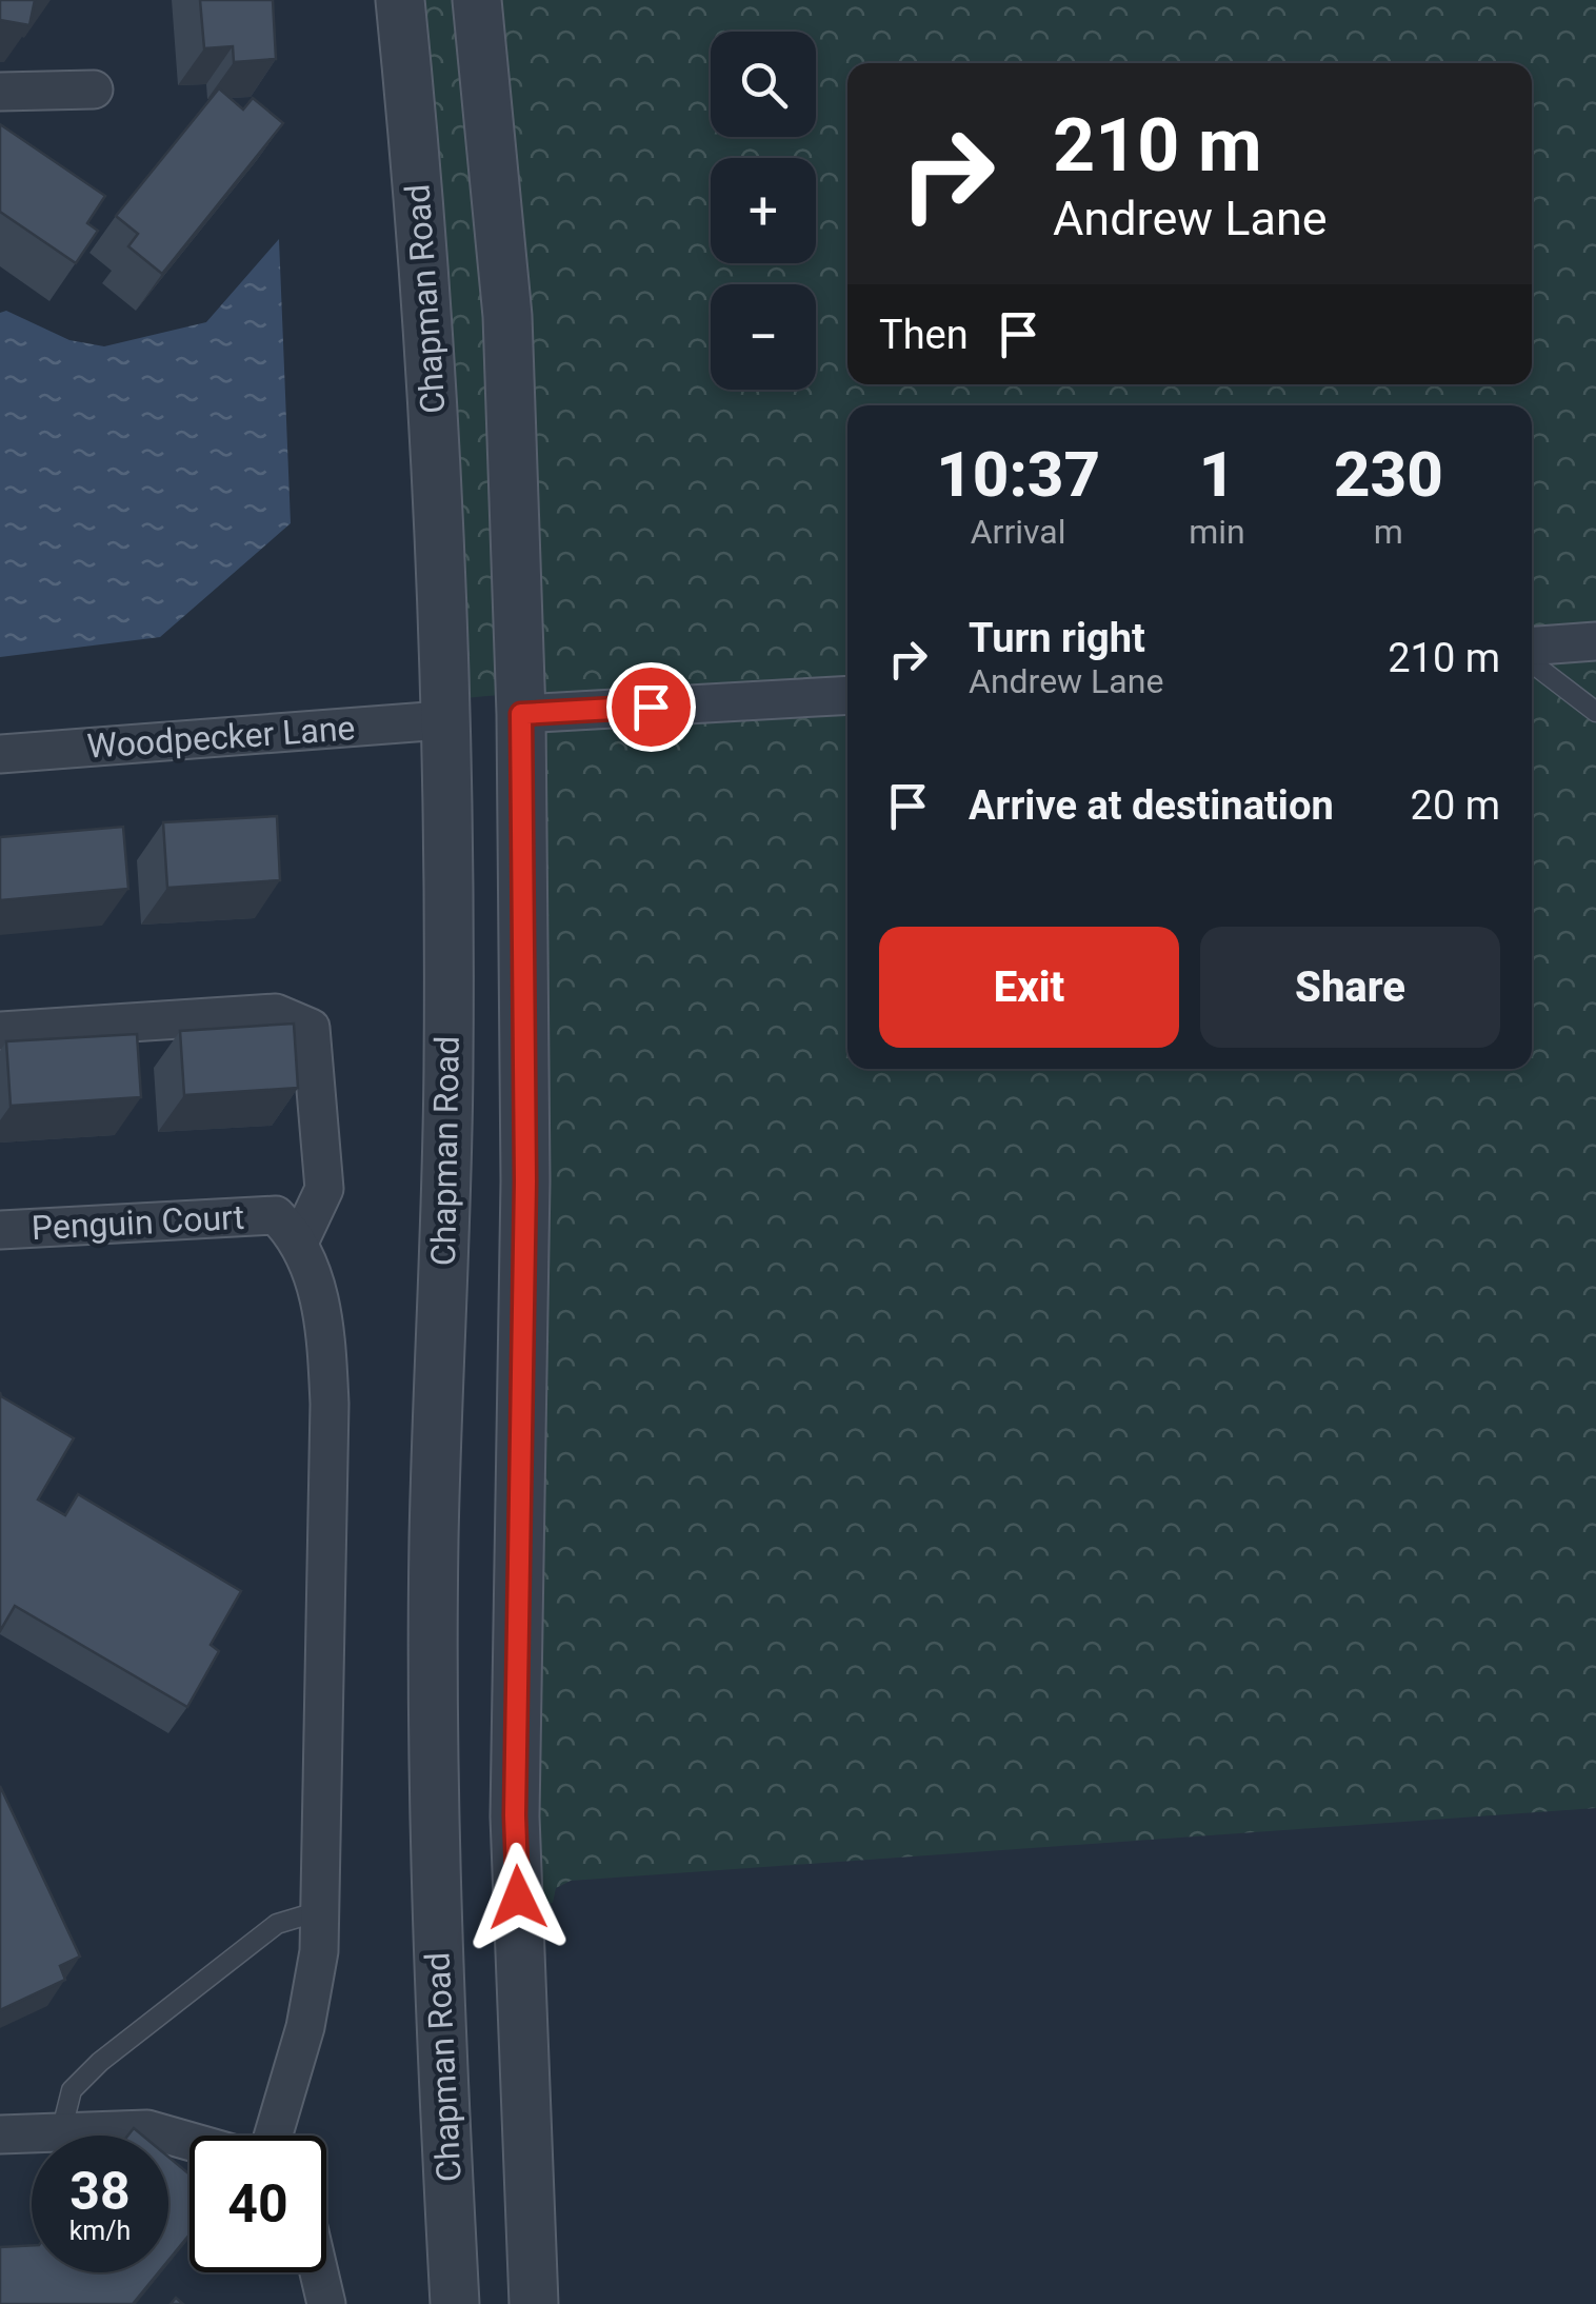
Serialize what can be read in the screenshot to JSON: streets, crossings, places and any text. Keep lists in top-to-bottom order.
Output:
{
  "streets": {
    "street": ["Chapman Road", "Woodpecker Lane", "Penguin Court"]
  },
  "crossings": [
    ["Chapman Road", "Woodpecker Lane"]
  ],
  "page": {
    "map_buttons": ["+", "−"],
    "turn": ["210 m", "Andrew Lane"],
    "then": "Then",
    "eta": [
      "10:37",
      "Arrival",
      "1",
      "min",
      "230",
      "m"
    ],
    "list": [
      {
        "name": "Turn right",
        "note": "Andrew Lane",
        "value": "210 m"
      },
      {
        "name": "Arrive at destination",
        "value": "20 m"
      }
    ],
    "buttons": ["Exit", "Share"],
    "speed": "38 km/h",
    "limit": "40"
  }
}
